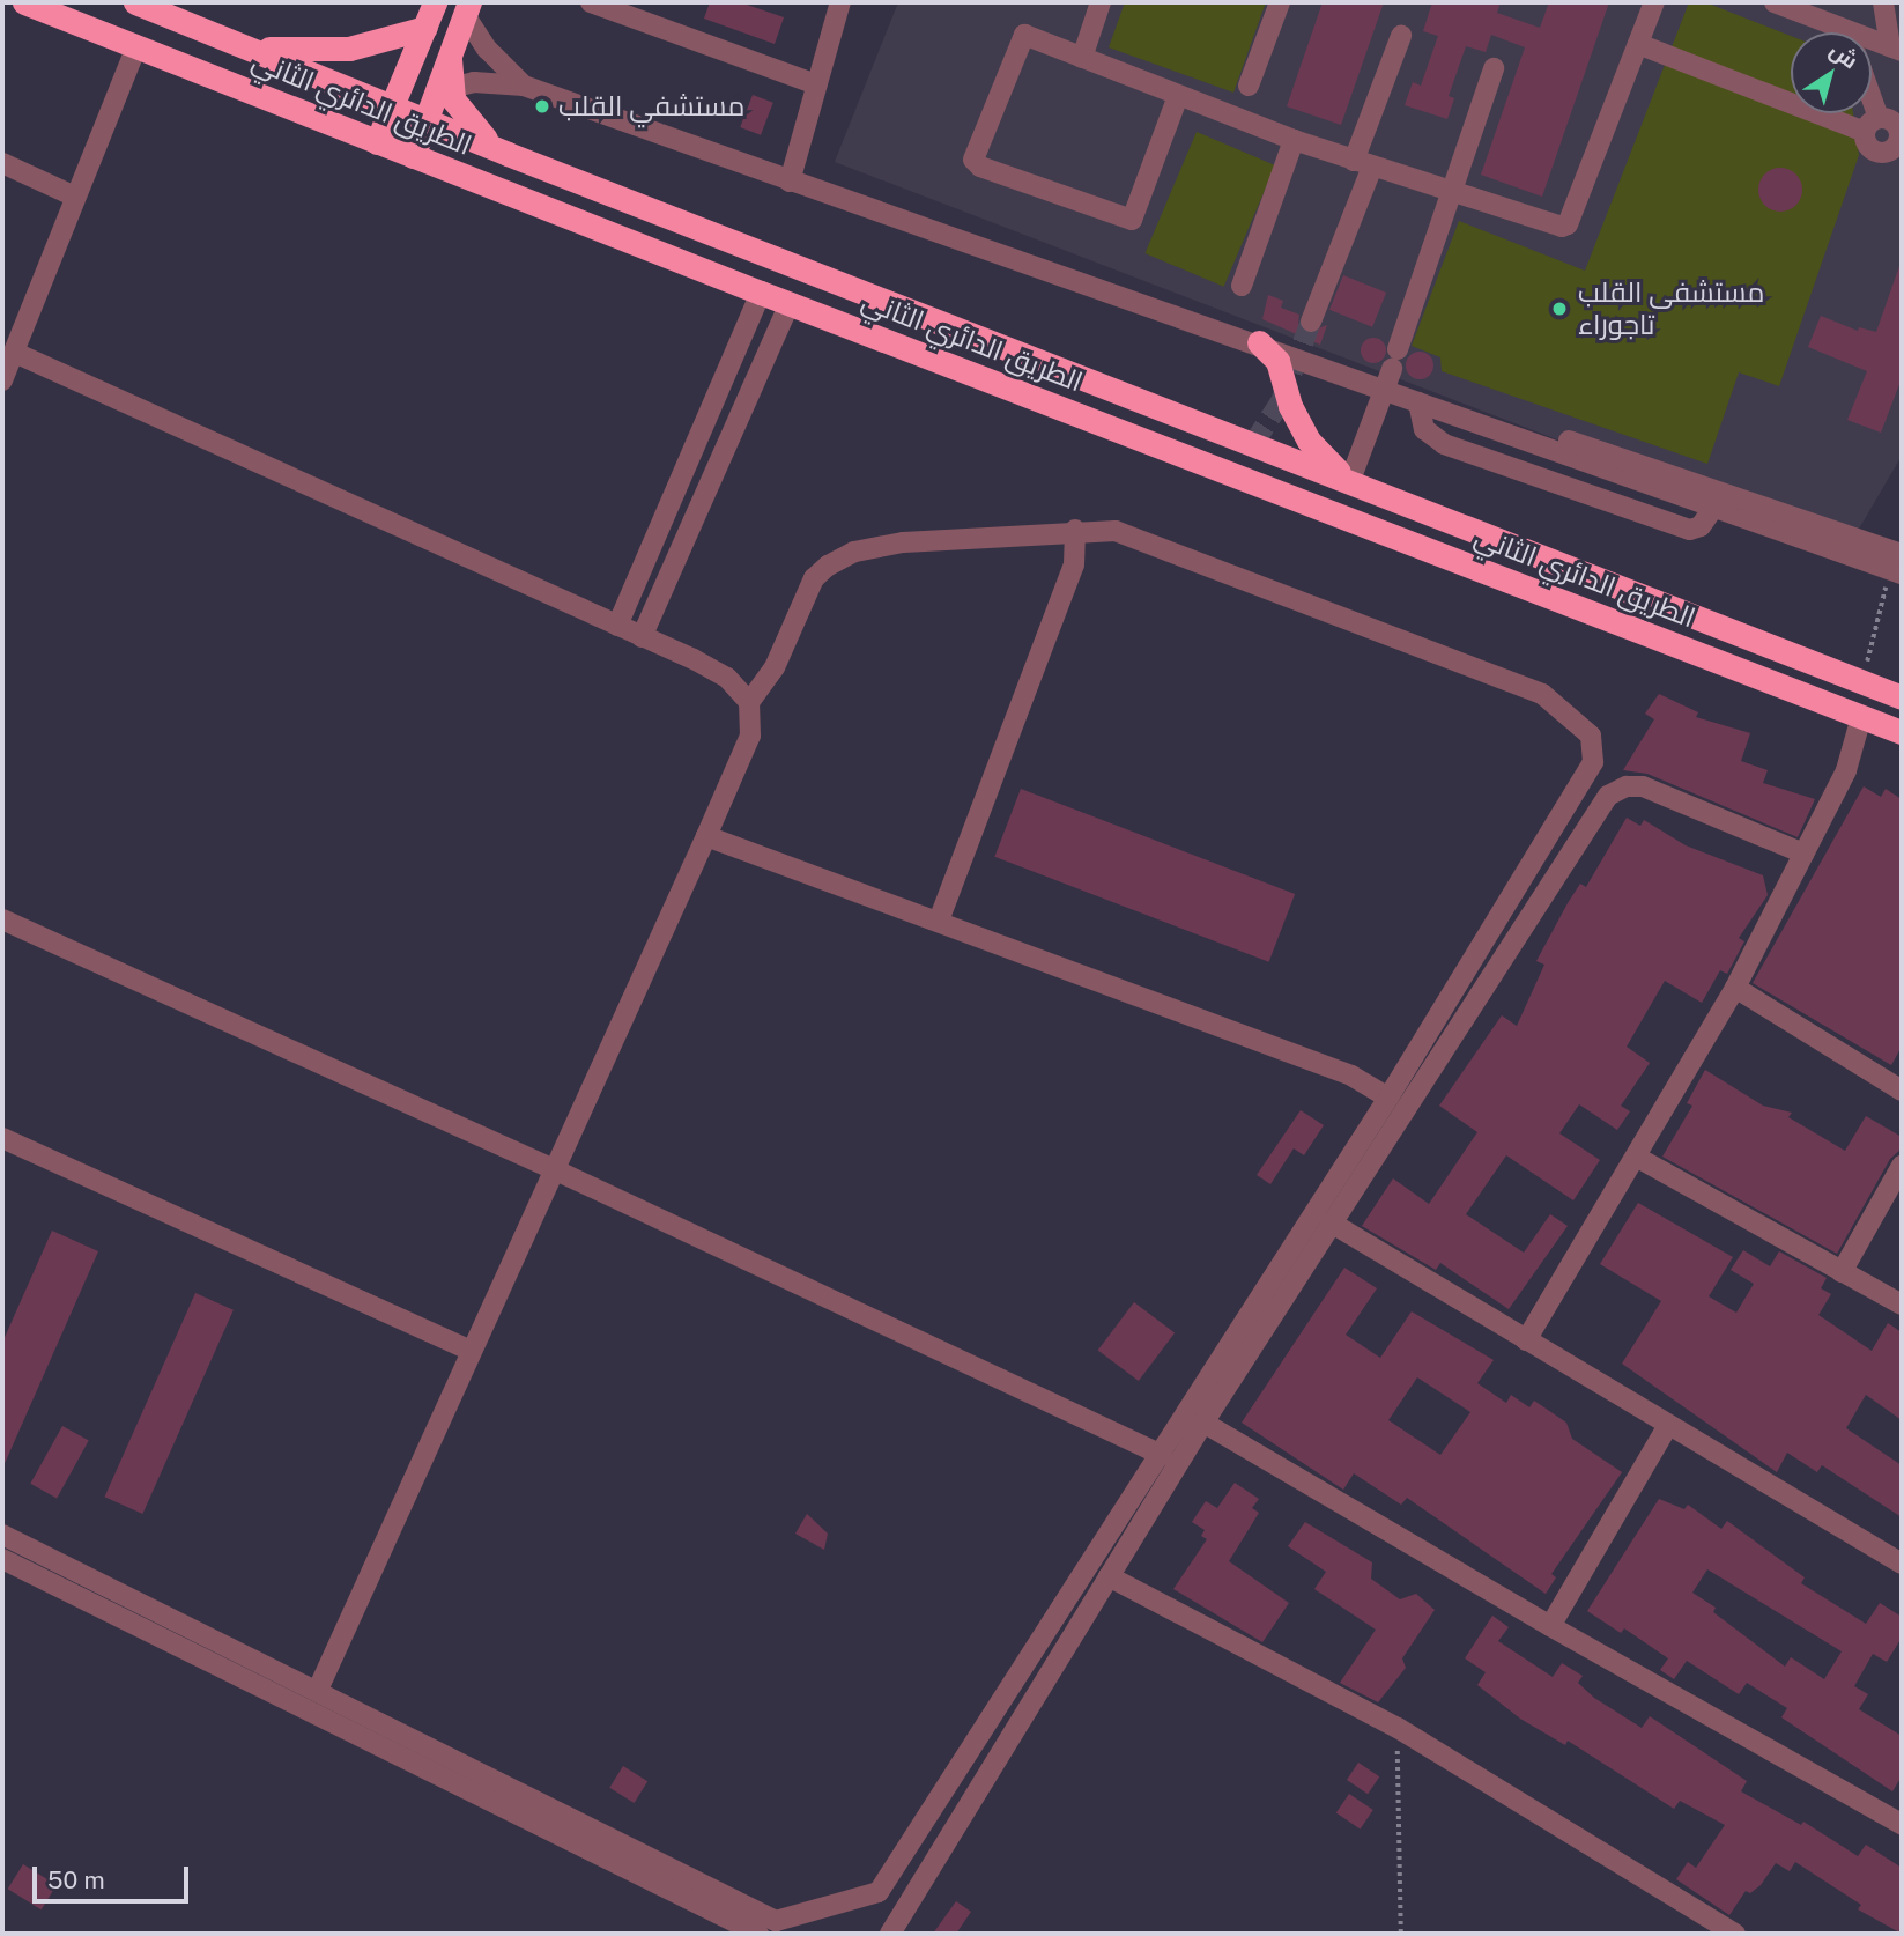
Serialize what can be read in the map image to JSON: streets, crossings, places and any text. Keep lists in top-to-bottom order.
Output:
{
  "streets": {
    "highway": ["الطريق الدائري الثاني"]
  },
  "places": ["مستشفي القلب", "مستشفى القلب تاجوراء"],
  "scale_bar": "50 m",
  "north": "top right"
}
